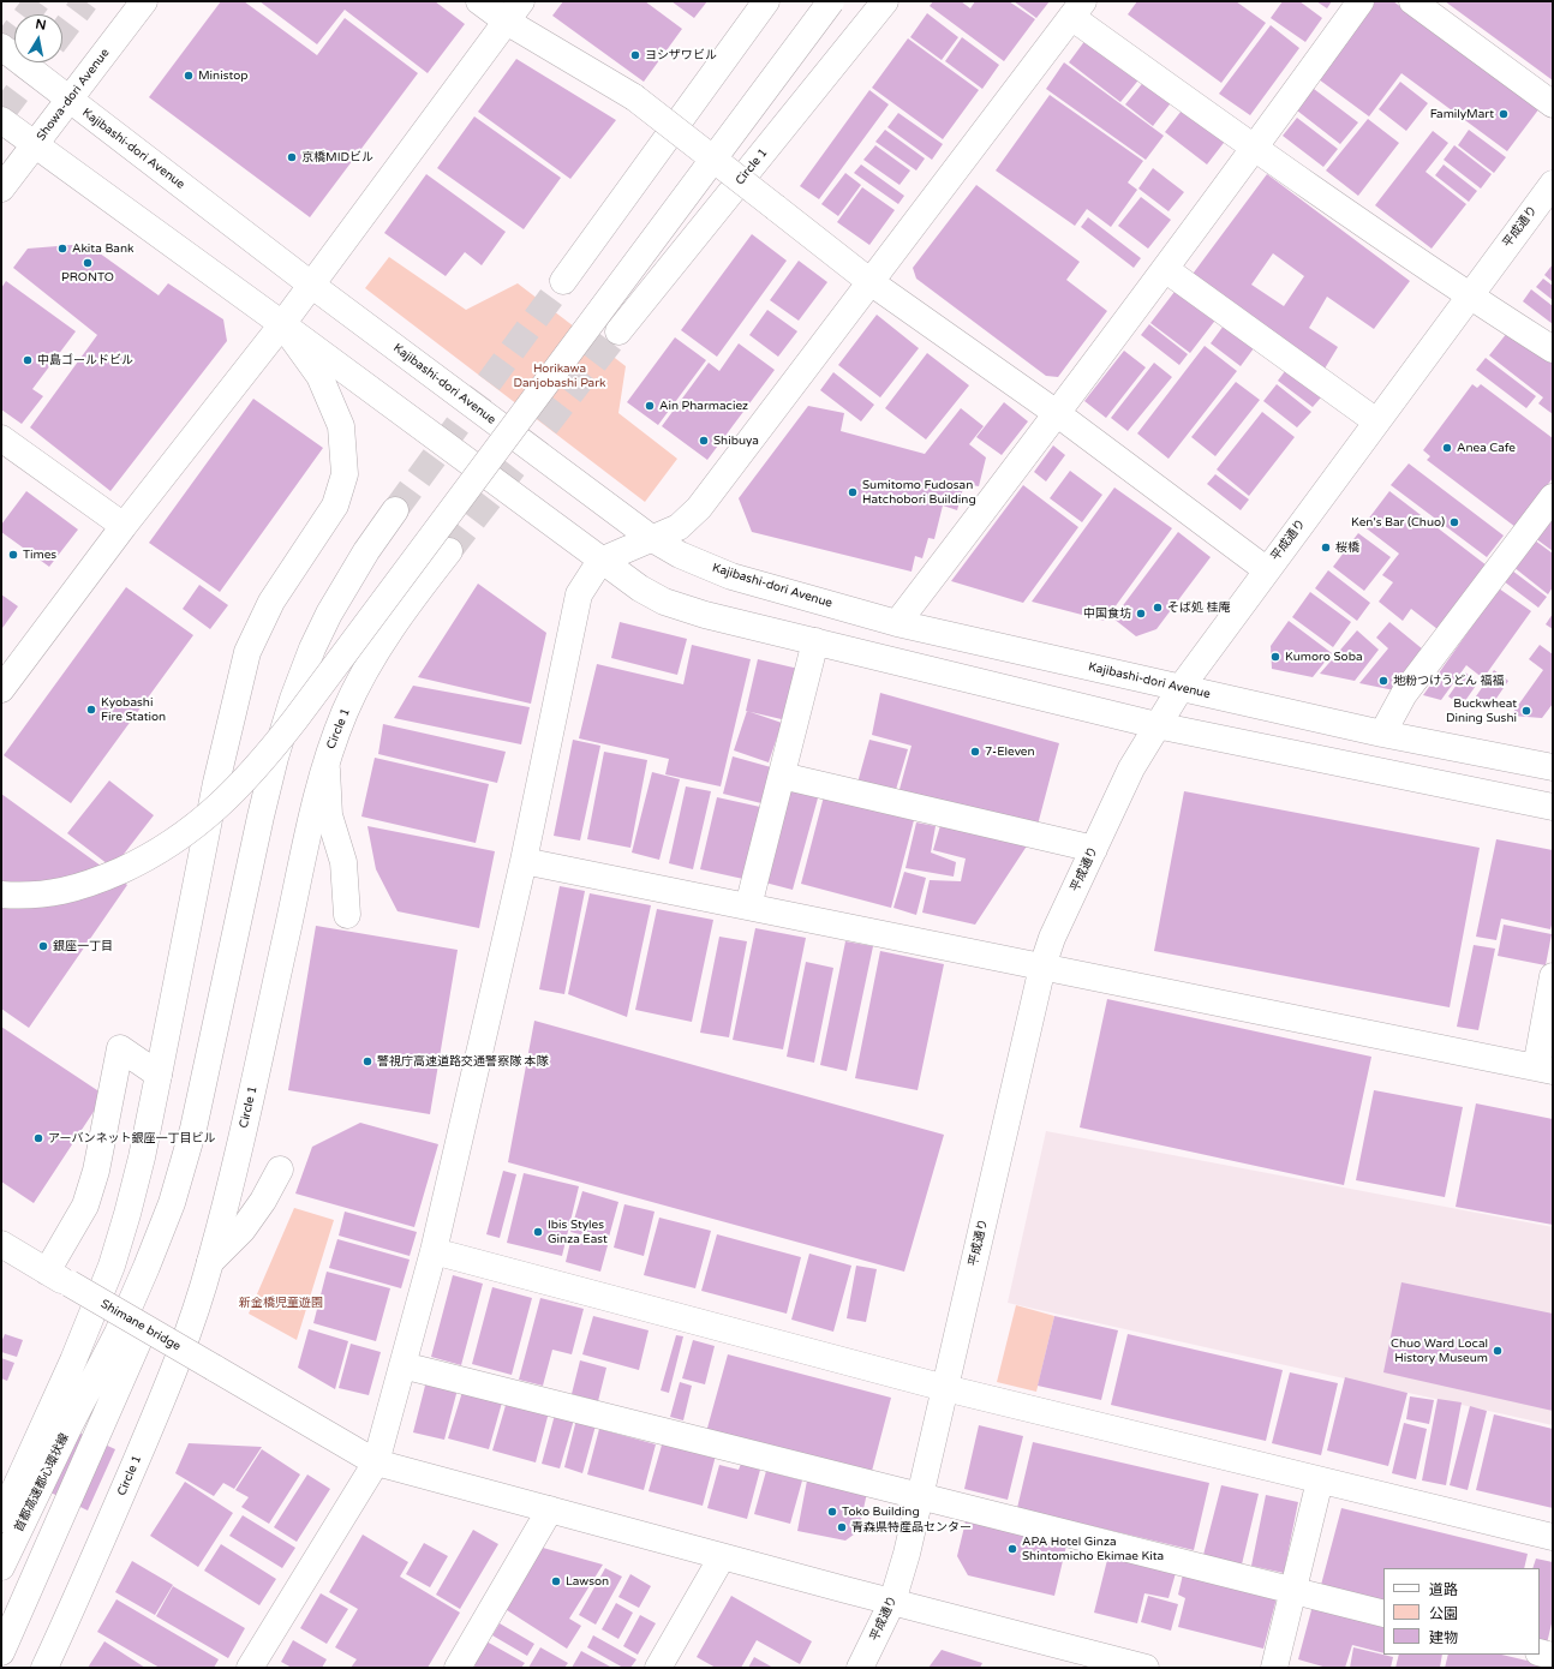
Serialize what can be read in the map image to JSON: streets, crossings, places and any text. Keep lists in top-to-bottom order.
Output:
{
  "streets": {
    "main road": [
      "Showa-dori Avenue",
      "Kajibashi-dori Avenue",
      "Circle 1",
      "平成通り",
      "Shimane bridge",
      "首都高速都心環状線"
    ]
  },
  "crossings": [
    ["Showa-dori Avenue", "Kajibashi-dori Avenue"],
    ["Kajibashi-dori Avenue", "平成通り"],
    ["平成通り", "Shimane bridge"]
  ],
  "parks": ["Horikawa Danjobashi Park", "新金橋児童遊園"],
  "places": [
    "ヨシザワビル",
    "Ministop",
    "FamilyMart",
    "京橋MIDビル",
    "Akita Bank",
    "PRONTO",
    "中島ゴールドビル",
    "Ain Pharmaciez",
    "Shibuya",
    "Anea Cafe",
    "Sumitomo Fudosan Hatchobori Building",
    "Ken's Bar (Chuo)",
    "桜橋",
    "Times",
    "そば処 桂庵",
    "中国食坊",
    "Kumoro Soba",
    "地粉つけうどん 福福",
    "Kyobashi Fire Station",
    "Buckwheat Dining Sushi",
    "7-Eleven",
    "銀座一丁目",
    "警視庁高速道路交通警察隊 本隊",
    "アーバンネット銀座一丁目ビル",
    "Ibis Styles Ginza East",
    "Chuo Ward Local History Museum",
    "Toko Building",
    "青森県特産品センター",
    "APA Hotel Ginza Shintomicho Ekimae Kita",
    "Lawson"
  ],
  "legend": ["道路", "公園", "建物"],
  "north": "top"
}
